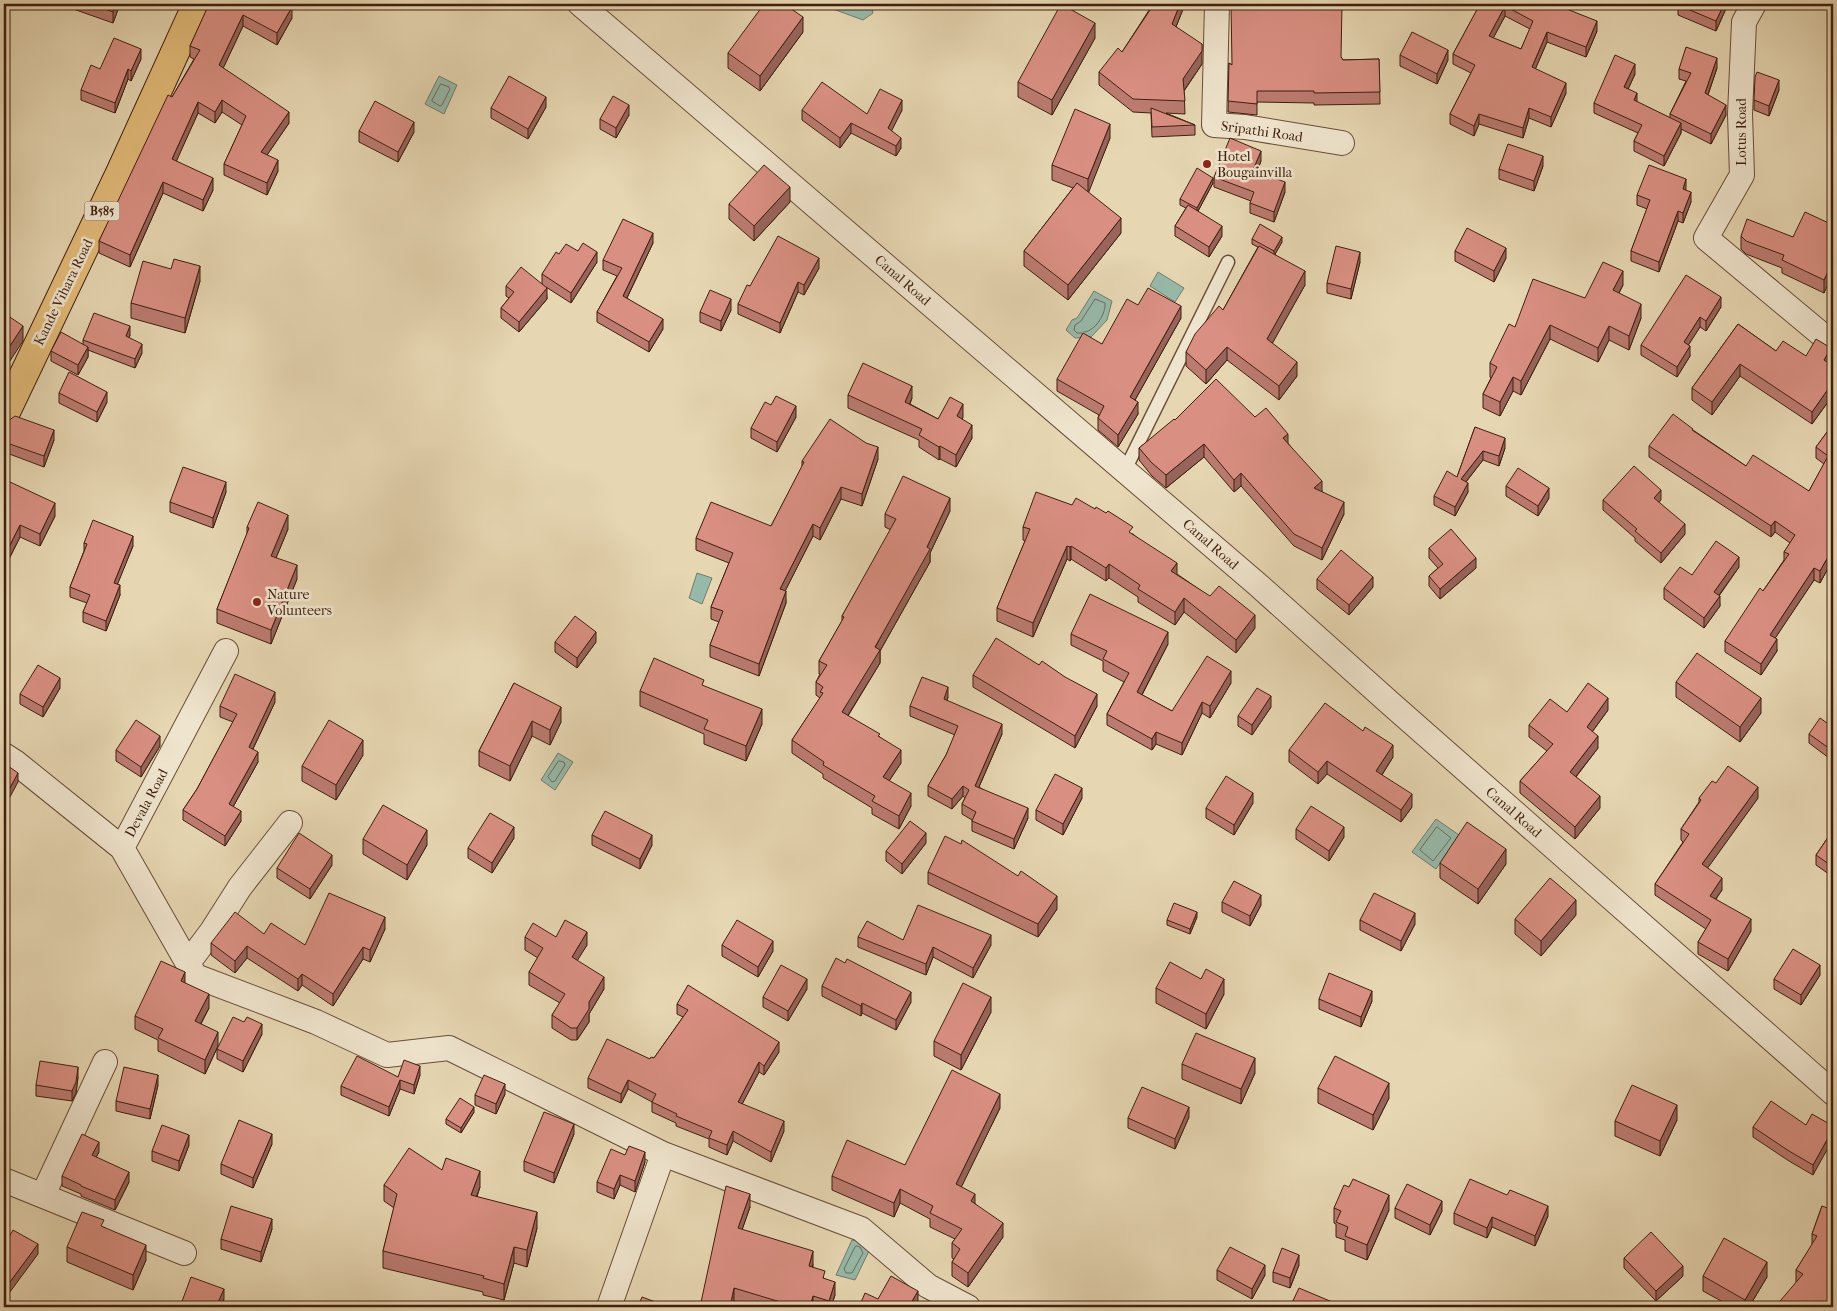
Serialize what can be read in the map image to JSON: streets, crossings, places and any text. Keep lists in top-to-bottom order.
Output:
{
  "streets": {
    "main road": ["B585", "Kande Vihara Road"],
    "street": [
      "Sripathi Road",
      "Lotus Road",
      "Canal Road",
      "Devala Road"
    ]
  },
  "places": ["Hotel Bougainvilla", "Nature Volunteers"]
}
